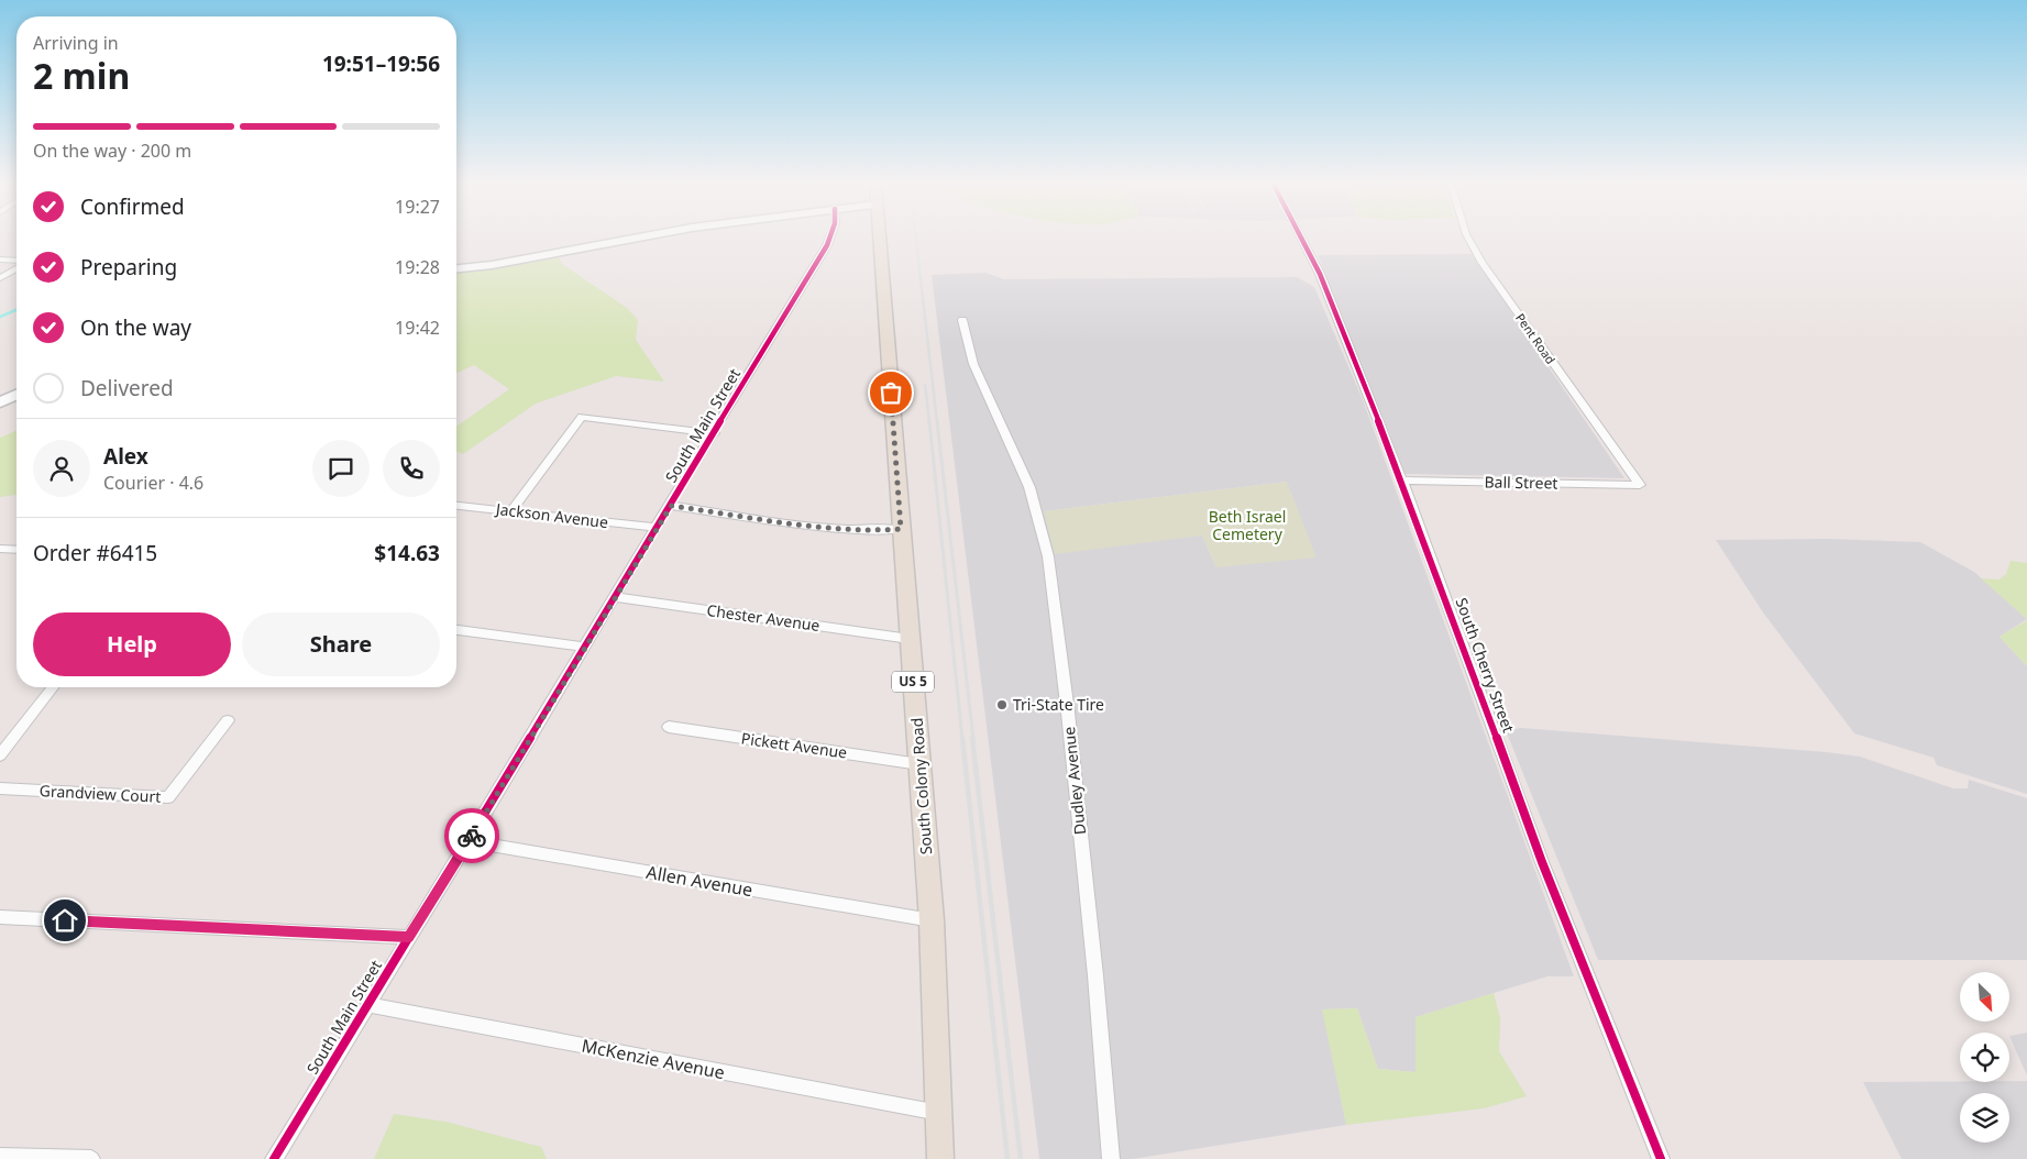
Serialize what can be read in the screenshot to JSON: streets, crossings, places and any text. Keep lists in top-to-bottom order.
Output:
{
  "streets": {
    "main road": ["US 5", "South Colony Road"],
    "street": [
      "Pent Road",
      "South Main Street",
      "Ball Street",
      "Jackson Avenue",
      "Chester Avenue",
      "South Cherry Street",
      "Pickett Avenue",
      "Dudley Avenue",
      "Grandview Court",
      "Allen Avenue",
      "McKenzie Avenue"
    ]
  },
  "crossings": [
    ["Pent Road", "Ball Street"],
    ["South Main Street", "Jackson Avenue"],
    ["South Main Street", "Chester Avenue"],
    ["South Main Street", "Allen Avenue"],
    ["South Main Street", "McKenzie Avenue"],
    ["Ball Street", "South Cherry Street"],
    ["Chester Avenue", "South Colony Road"],
    ["Pickett Avenue", "South Colony Road"],
    ["South Colony Road", "Allen Avenue"],
    ["South Colony Road", "McKenzie Avenue"]
  ],
  "parks": ["Beth Israel Cemetery"],
  "places": ["Tri-State Tire"],
  "north": "bottom right",
  "page": {
    "heading": ["2 min", "Arriving in", "19:51–19:56"],
    "panel": [
      "Alex",
      "Courier · 4.6",
      "Order #6415",
      "$14.63"
    ],
    "bar": "On the way · 200 m",
    "list": [
      ["Confirmed", "19:27"],
      ["Preparing", "19:28"],
      ["On the way", "19:42"],
      "Delivered"
    ],
    "buttons": ["Help", "Share"]
  }
}
